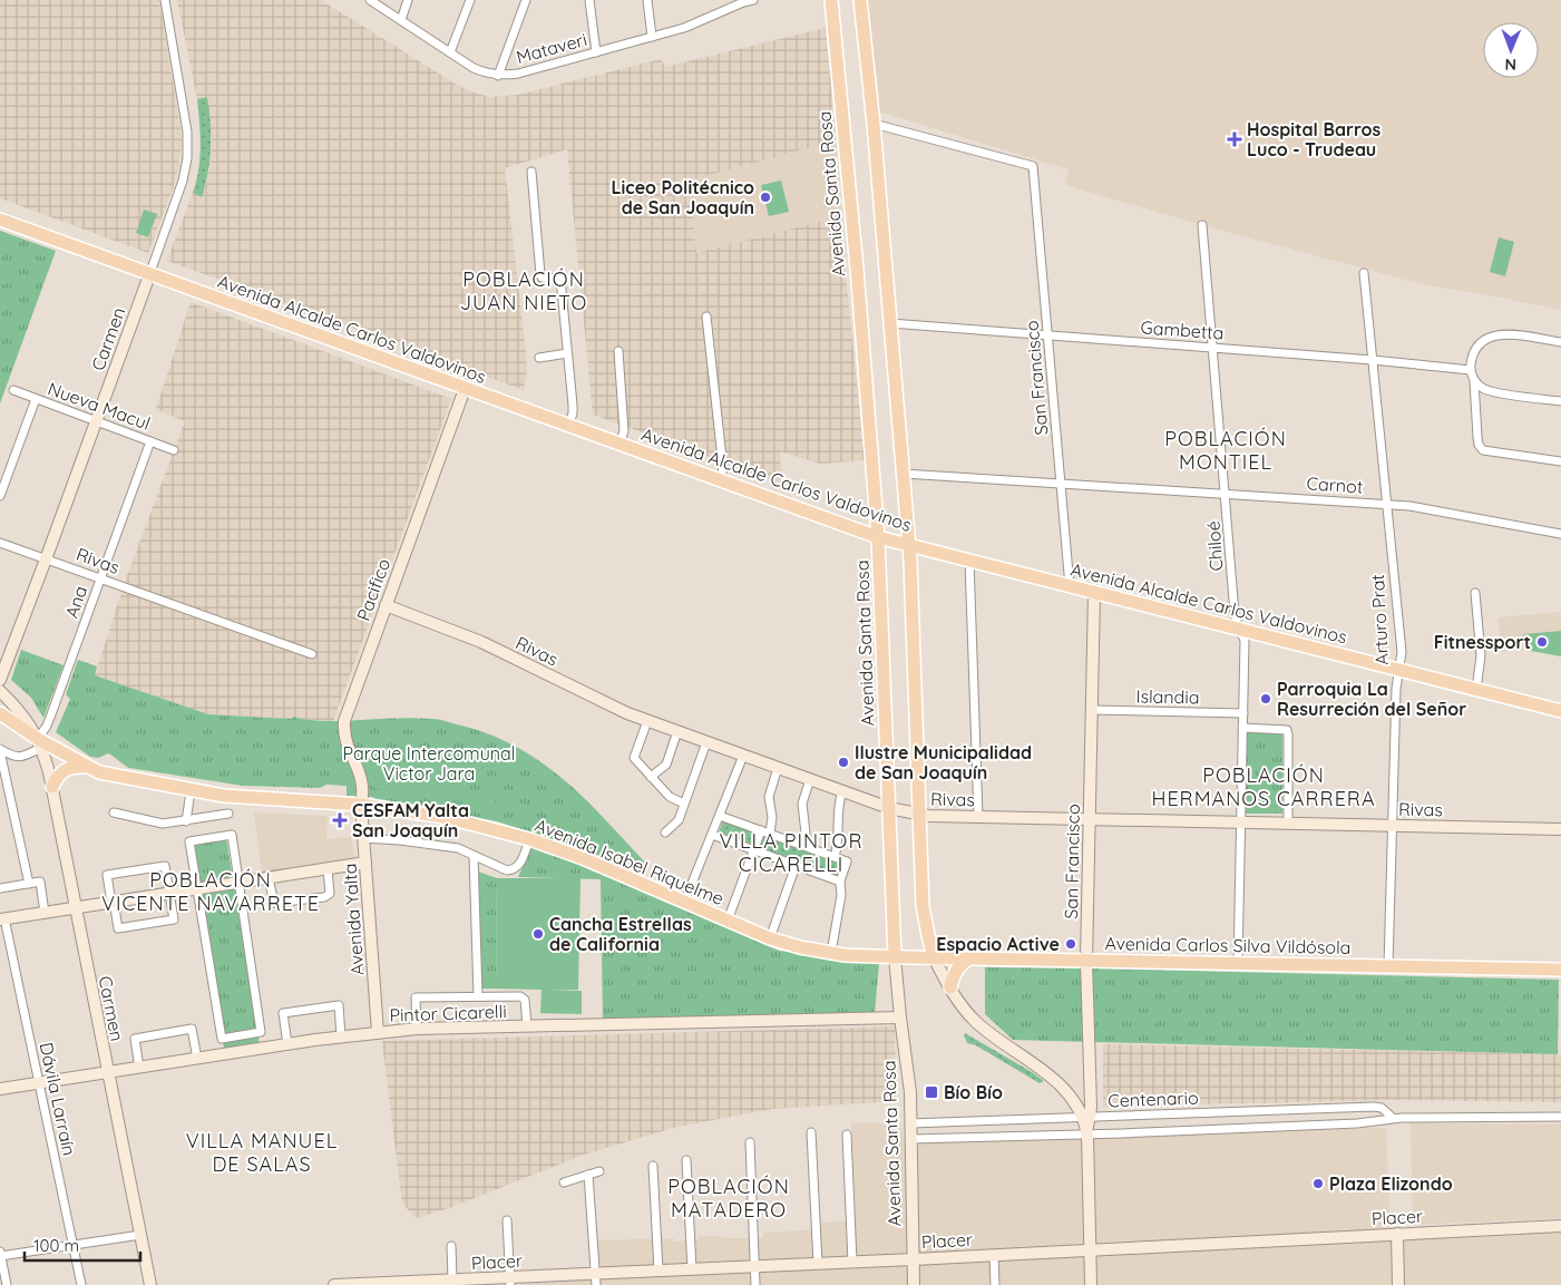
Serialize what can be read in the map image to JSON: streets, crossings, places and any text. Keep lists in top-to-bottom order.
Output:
{
  "streets": {
    "main road": [
      "Avenida Santa Rosa",
      "Avenida Alcalde Carlos Valdovinos",
      "Avenida Isabel Riquelme",
      "Avenida Carlos Silva Vildósola"
    ],
    "street": [
      "Mataveri",
      "Gambetta",
      "Carmen",
      "San Francisco",
      "Nueva Macul",
      "Carnot",
      "Chiloé",
      "Rivas",
      "Pacifico",
      "Ana",
      "Arturo Prat",
      "Islandia",
      "Avenida Yalta",
      "Pintor Cicarelli",
      "Dávila Larraín",
      "Centenario",
      "Placer"
    ]
  },
  "crossings": [
    ["Avenida Santa Rosa", "Avenida Alcalde Carlos Valdovinos"],
    ["Avenida Santa Rosa", "Rivas"],
    ["Avenida Santa Rosa", "Avenida Isabel Riquelme"],
    ["Avenida Santa Rosa", "Avenida Carlos Silva Vildósola"],
    ["Avenida Santa Rosa", "Pintor Cicarelli"],
    ["Avenida Santa Rosa", "Centenario"],
    ["Avenida Santa Rosa", "Placer"],
    ["Avenida Alcalde Carlos Valdovinos", "Carmen"],
    ["Avenida Alcalde Carlos Valdovinos", "San Francisco"],
    ["Avenida Alcalde Carlos Valdovinos", "Chiloé"],
    ["Avenida Alcalde Carlos Valdovinos", "Pacifico"],
    ["Avenida Alcalde Carlos Valdovinos", "Arturo Prat"],
    ["Gambetta", "San Francisco"],
    ["Gambetta", "Chiloé"],
    ["Gambetta", "Arturo Prat"],
    ["Carmen", "Nueva Macul"],
    ["Carmen", "Rivas"],
    ["Carmen", "Ana"],
    ["Carmen", "Avenida Isabel Riquelme"],
    ["Carmen", "Pintor Cicarelli"],
    ["San Francisco", "Carnot"],
    ["San Francisco", "Rivas"],
    ["San Francisco", "Islandia"],
    ["San Francisco", "Avenida Carlos Silva Vildósola"],
    ["San Francisco", "Centenario"],
    ["San Francisco", "Placer"],
    ["Nueva Macul", "Ana"],
    ["Carnot", "Chiloé"],
    ["Carnot", "Arturo Prat"],
    ["Chiloé", "Rivas"],
    ["Chiloé", "Islandia"],
    ["Chiloé", "Avenida Carlos Silva Vildósola"],
    ["Rivas", "Pacifico"],
    ["Rivas", "Ana"],
    ["Rivas", "Arturo Prat"],
    ["Pacifico", "Avenida Isabel Riquelme"],
    ["Pacifico", "Avenida Yalta"],
    ["Ana", "Avenida Isabel Riquelme"],
    ["Arturo Prat", "Avenida Carlos Silva Vildósola"],
    ["Avenida Isabel Riquelme", "Avenida Yalta"],
    ["Avenida Isabel Riquelme", "Avenida Carlos Silva Vildósola"],
    ["Avenida Yalta", "Pintor Cicarelli"],
    ["Pintor Cicarelli", "Dávila Larraín"]
  ],
  "districts": [
    "POBLACIÓN JUAN NIETO",
    "POBLACIÓN MONTIEL",
    "POBLACIÓN HERMANOS CARRERA",
    "VILLA PINTOR CICARELLI",
    "POBLACIÓN VICENTE NAVARRETE",
    "VILLA MANUEL DE SALAS",
    "POBLACIÓN MATADERO"
  ],
  "parks": ["Parque Intercomunal Victor Jara"],
  "places": {
    "health": ["Hospital Barros Luco - Trudeau", "CESFAM Yalta San Joaquín"],
    "other": [
      "Liceo Politécnico de San Joaquín",
      "Fitnessport",
      "Parroquia La Resurreción del Señor",
      "Ilustre Municipalidad de San Joaquín",
      "Cancha Estrellas de California",
      "Espacio Active",
      "Plaza Elizondo"
    ],
    "transit": ["Bío Bío"]
  },
  "scale_bar": "100 m",
  "north": "bottom"
}
